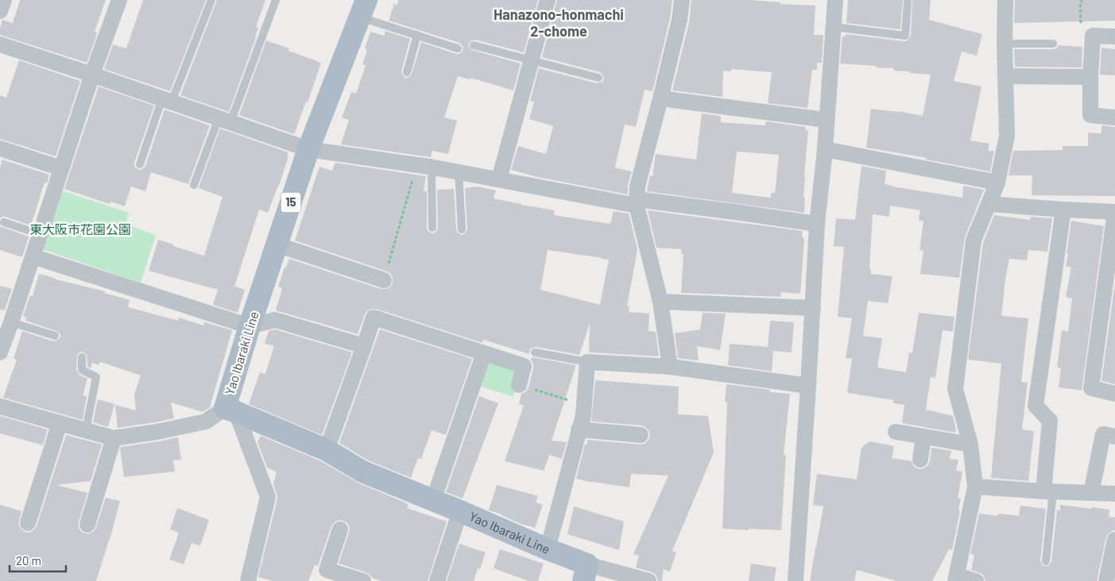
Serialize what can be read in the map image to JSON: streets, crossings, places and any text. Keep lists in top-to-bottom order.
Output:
{
  "streets": {
    "main road": ["15", "Yao Ibaraki Line"]
  },
  "districts": ["Hanazono-honmachi 2-chome"],
  "parks": ["東大阪市花園公園"],
  "scale_bar": "20 m"
}
